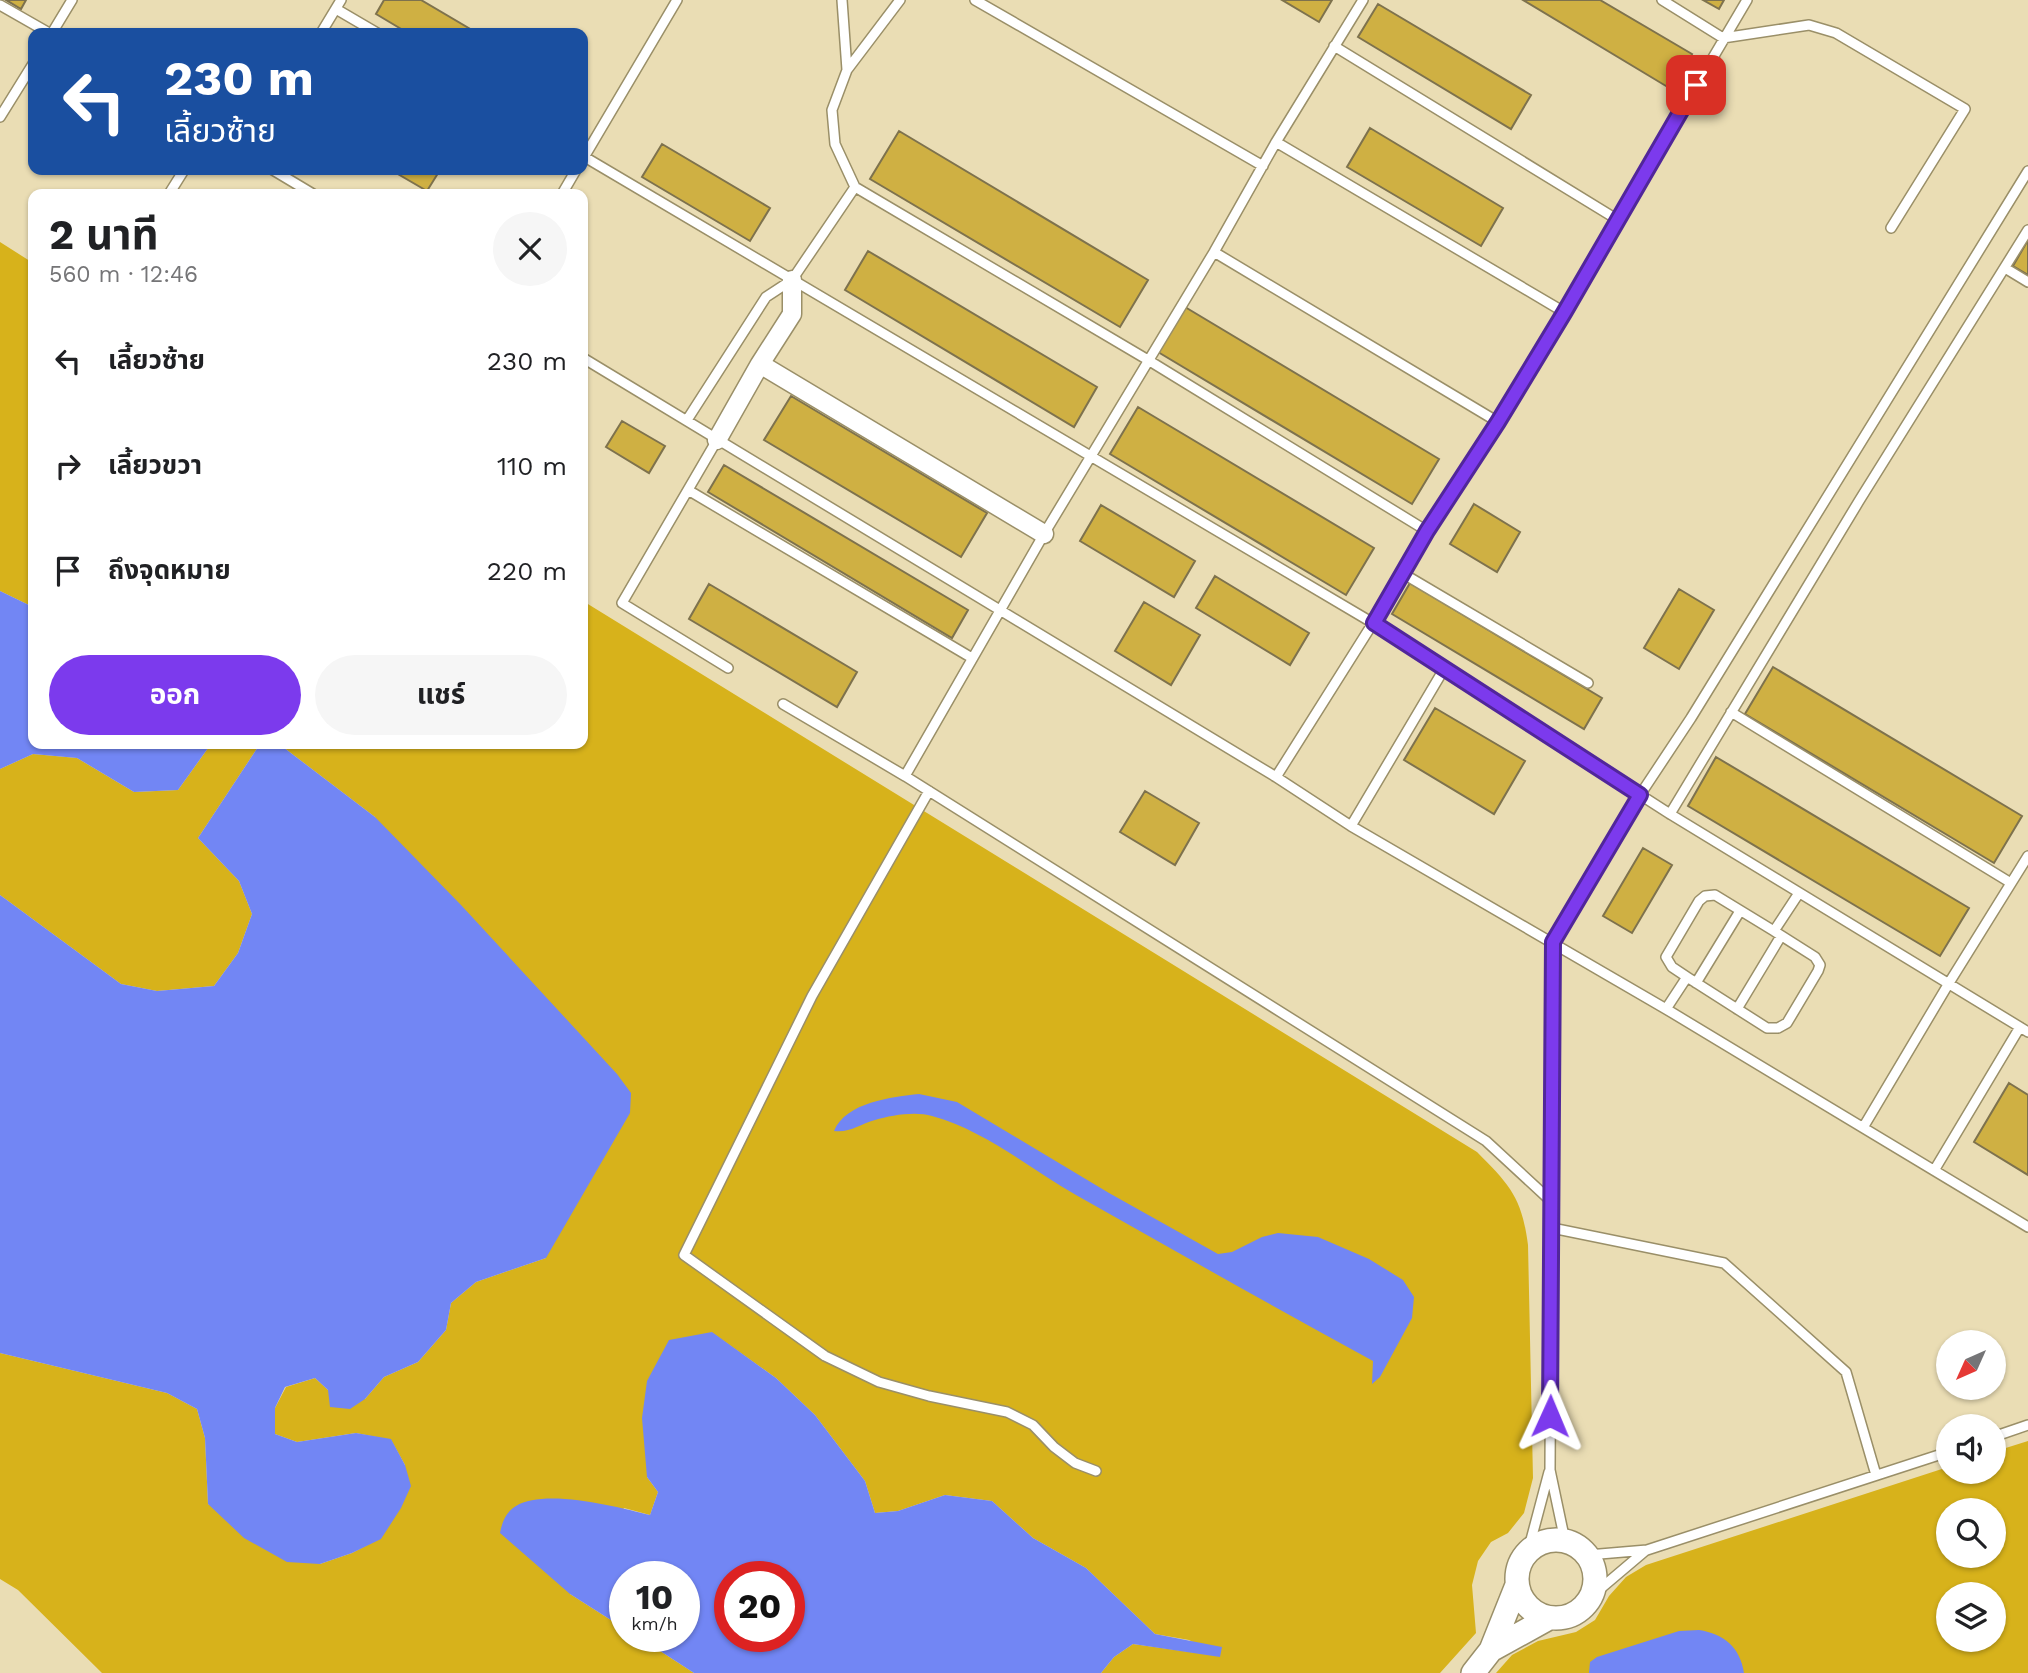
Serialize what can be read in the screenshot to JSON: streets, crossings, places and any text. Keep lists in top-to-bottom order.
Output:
{
  "north": "bottom left",
  "page": {
    "turn": ["230 m", "เลี้ยวซ้าย"],
    "heading": ["2 นาที", "560 m · 12:46"],
    "list": [
      {
        "name": "เลี้ยวซ้าย",
        "value": "230 m"
      },
      {
        "name": "เลี้ยวขวา",
        "value": "110 m"
      },
      {
        "name": "ถึงจุดหมาย",
        "value": "220 m"
      }
    ],
    "buttons": ["ออก", "แชร์"],
    "speed": "10 km/h",
    "limit": "20"
  }
}
